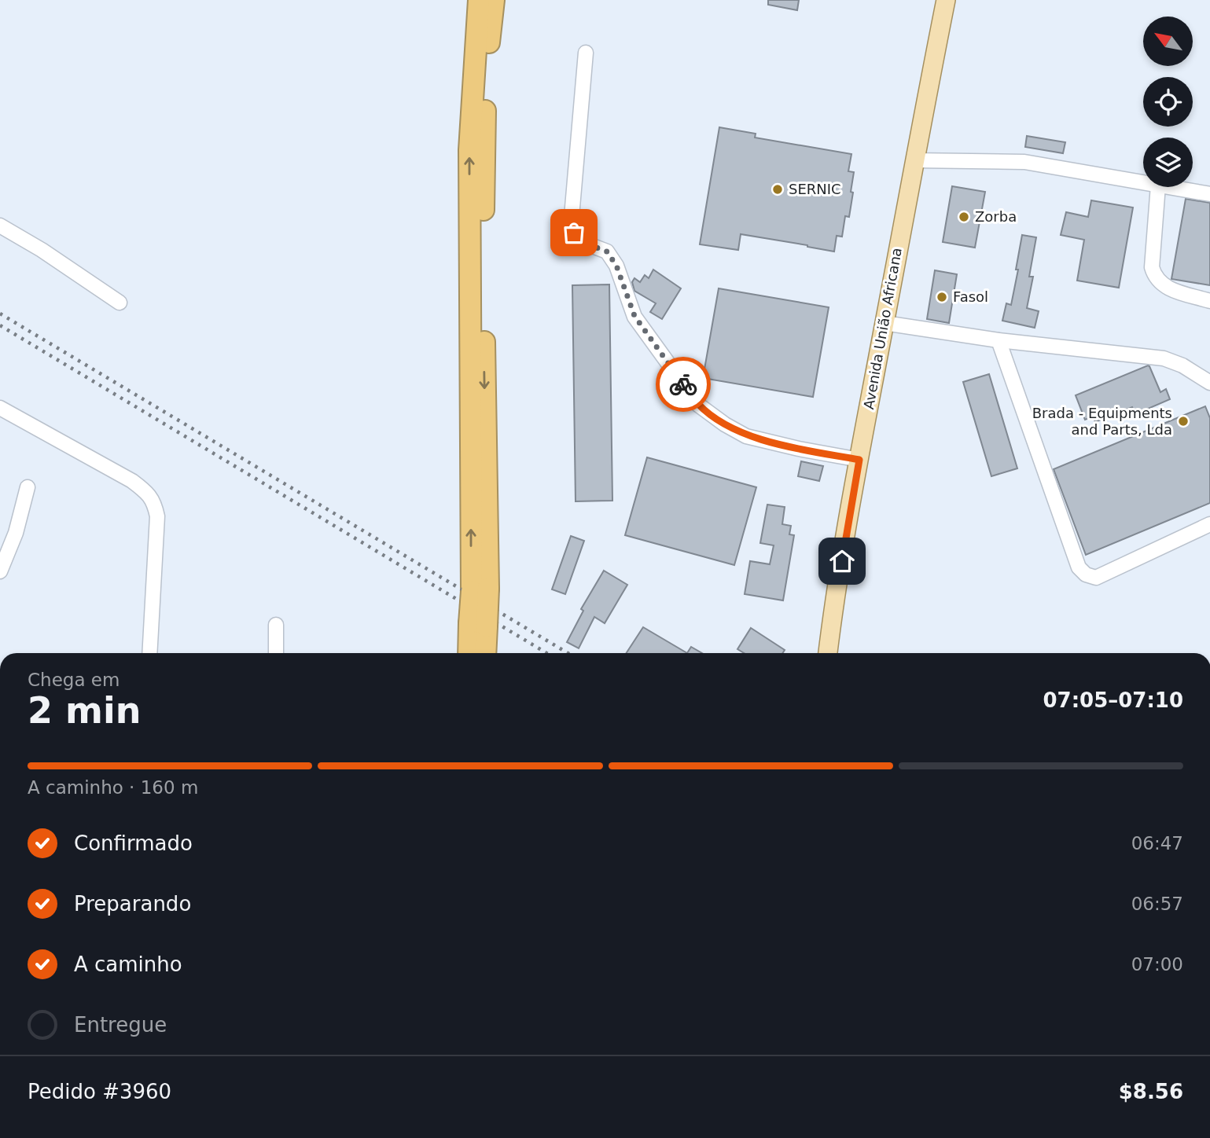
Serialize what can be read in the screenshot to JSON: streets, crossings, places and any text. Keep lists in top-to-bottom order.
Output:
{
  "streets": {
    "main road": ["Avenida União Africana"]
  },
  "places": [
    "SERNIC",
    "Zorba",
    "Fasol",
    "Brada - Equipments and Parts, Lda"
  ],
  "north": "top left",
  "page": {
    "heading": ["2 min", "Chega em", "07:05–07:10"],
    "panel": ["Pedido #3960", "$8.56"],
    "bar": "A caminho · 160 m",
    "list": [
      ["Confirmado", "06:47"],
      ["Preparando", "06:57"],
      ["A caminho", "07:00"],
      "Entregue"
    ]
  }
}
